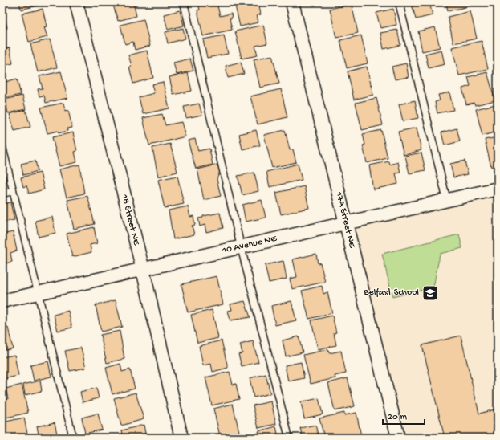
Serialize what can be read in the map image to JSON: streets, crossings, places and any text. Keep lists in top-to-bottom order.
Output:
{
  "streets": {
    "street": ["18 Street NE", "17A Street NE", "10 Avenue NE"]
  },
  "crossings": [
    ["18 Street NE", "10 Avenue NE"],
    ["17A Street NE", "10 Avenue NE"]
  ],
  "places": {
    "school or university": ["Belfast School"]
  },
  "scale_bar": "20 m"
}
